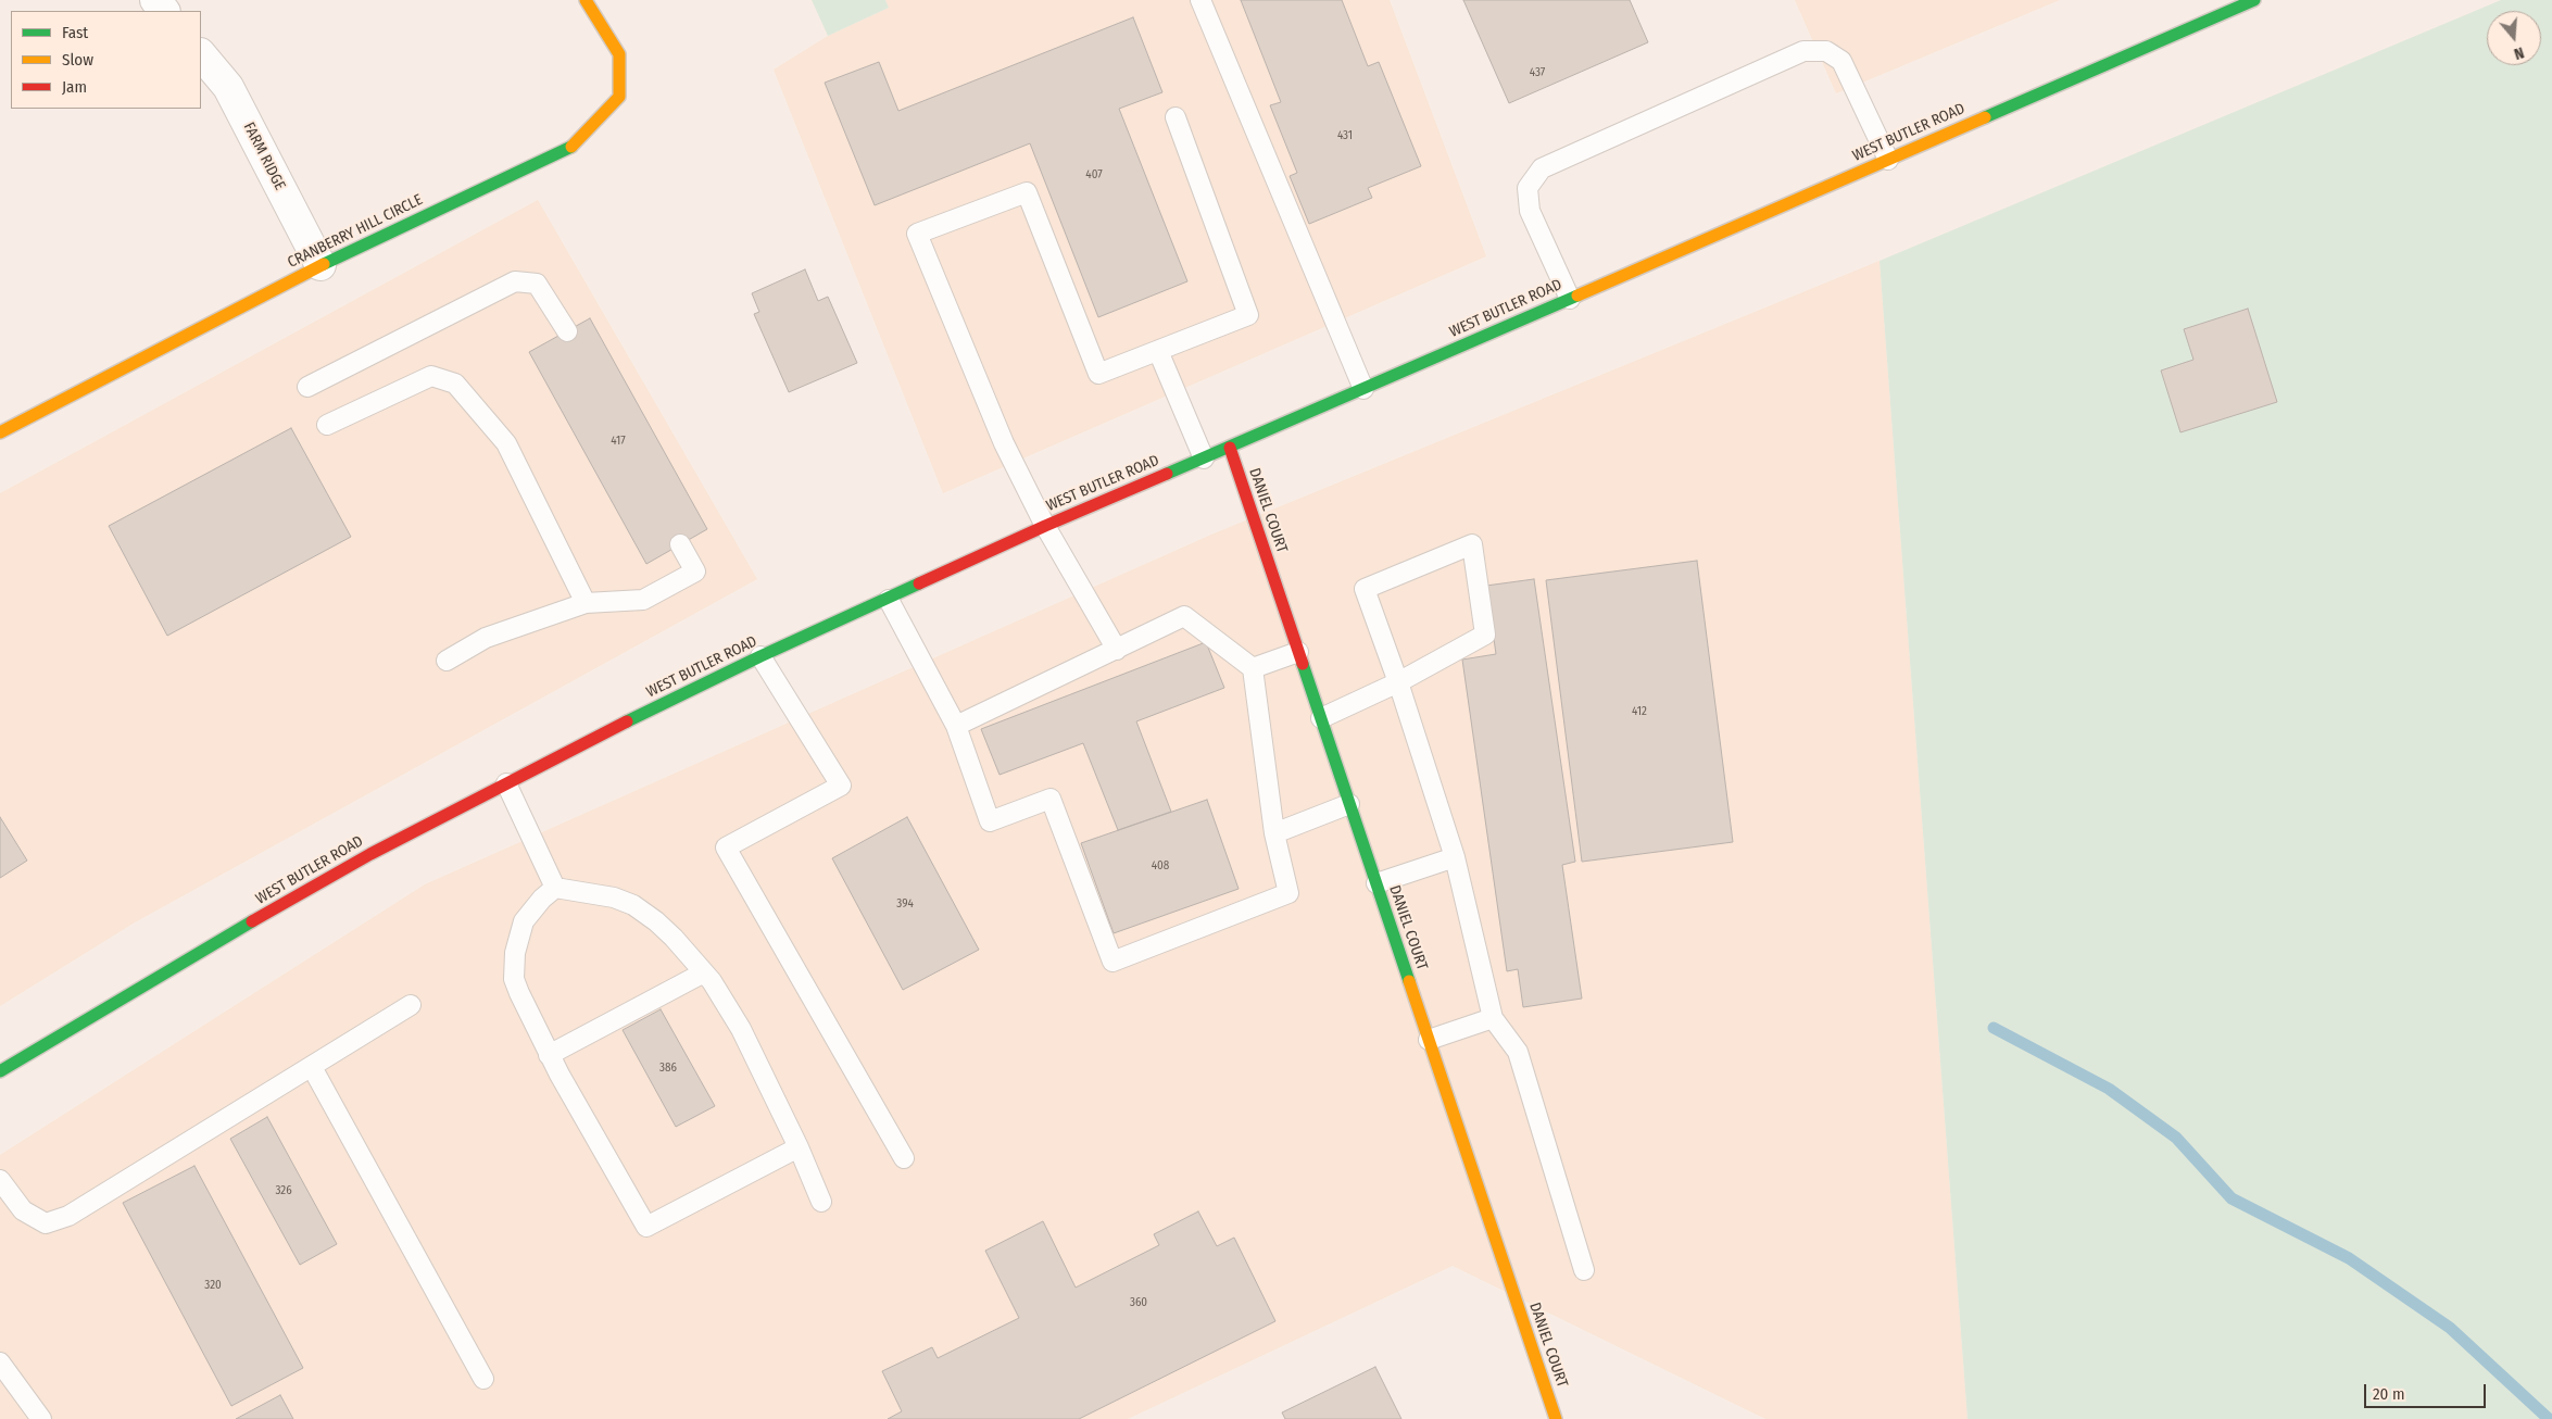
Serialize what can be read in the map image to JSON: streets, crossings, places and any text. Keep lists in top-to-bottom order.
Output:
{
  "streets": {
    "main road": ["WEST BUTLER ROAD", "CRANBERRY HILL CIRCLE", "DANIEL COURT"],
    "street": ["FARM RIDGE"]
  },
  "crossings": [
    ["WEST BUTLER ROAD", "DANIEL COURT"],
    ["FARM RIDGE", "CRANBERRY HILL CIRCLE"]
  ],
  "house_numbers": [
    "437",
    "431",
    "407",
    "417",
    "412",
    "408",
    "394",
    "386",
    "326",
    "320",
    "360"
  ],
  "legend": ["Fast", "Slow", "Jam"],
  "scale_bar": "20 m",
  "north": "bottom"
}
